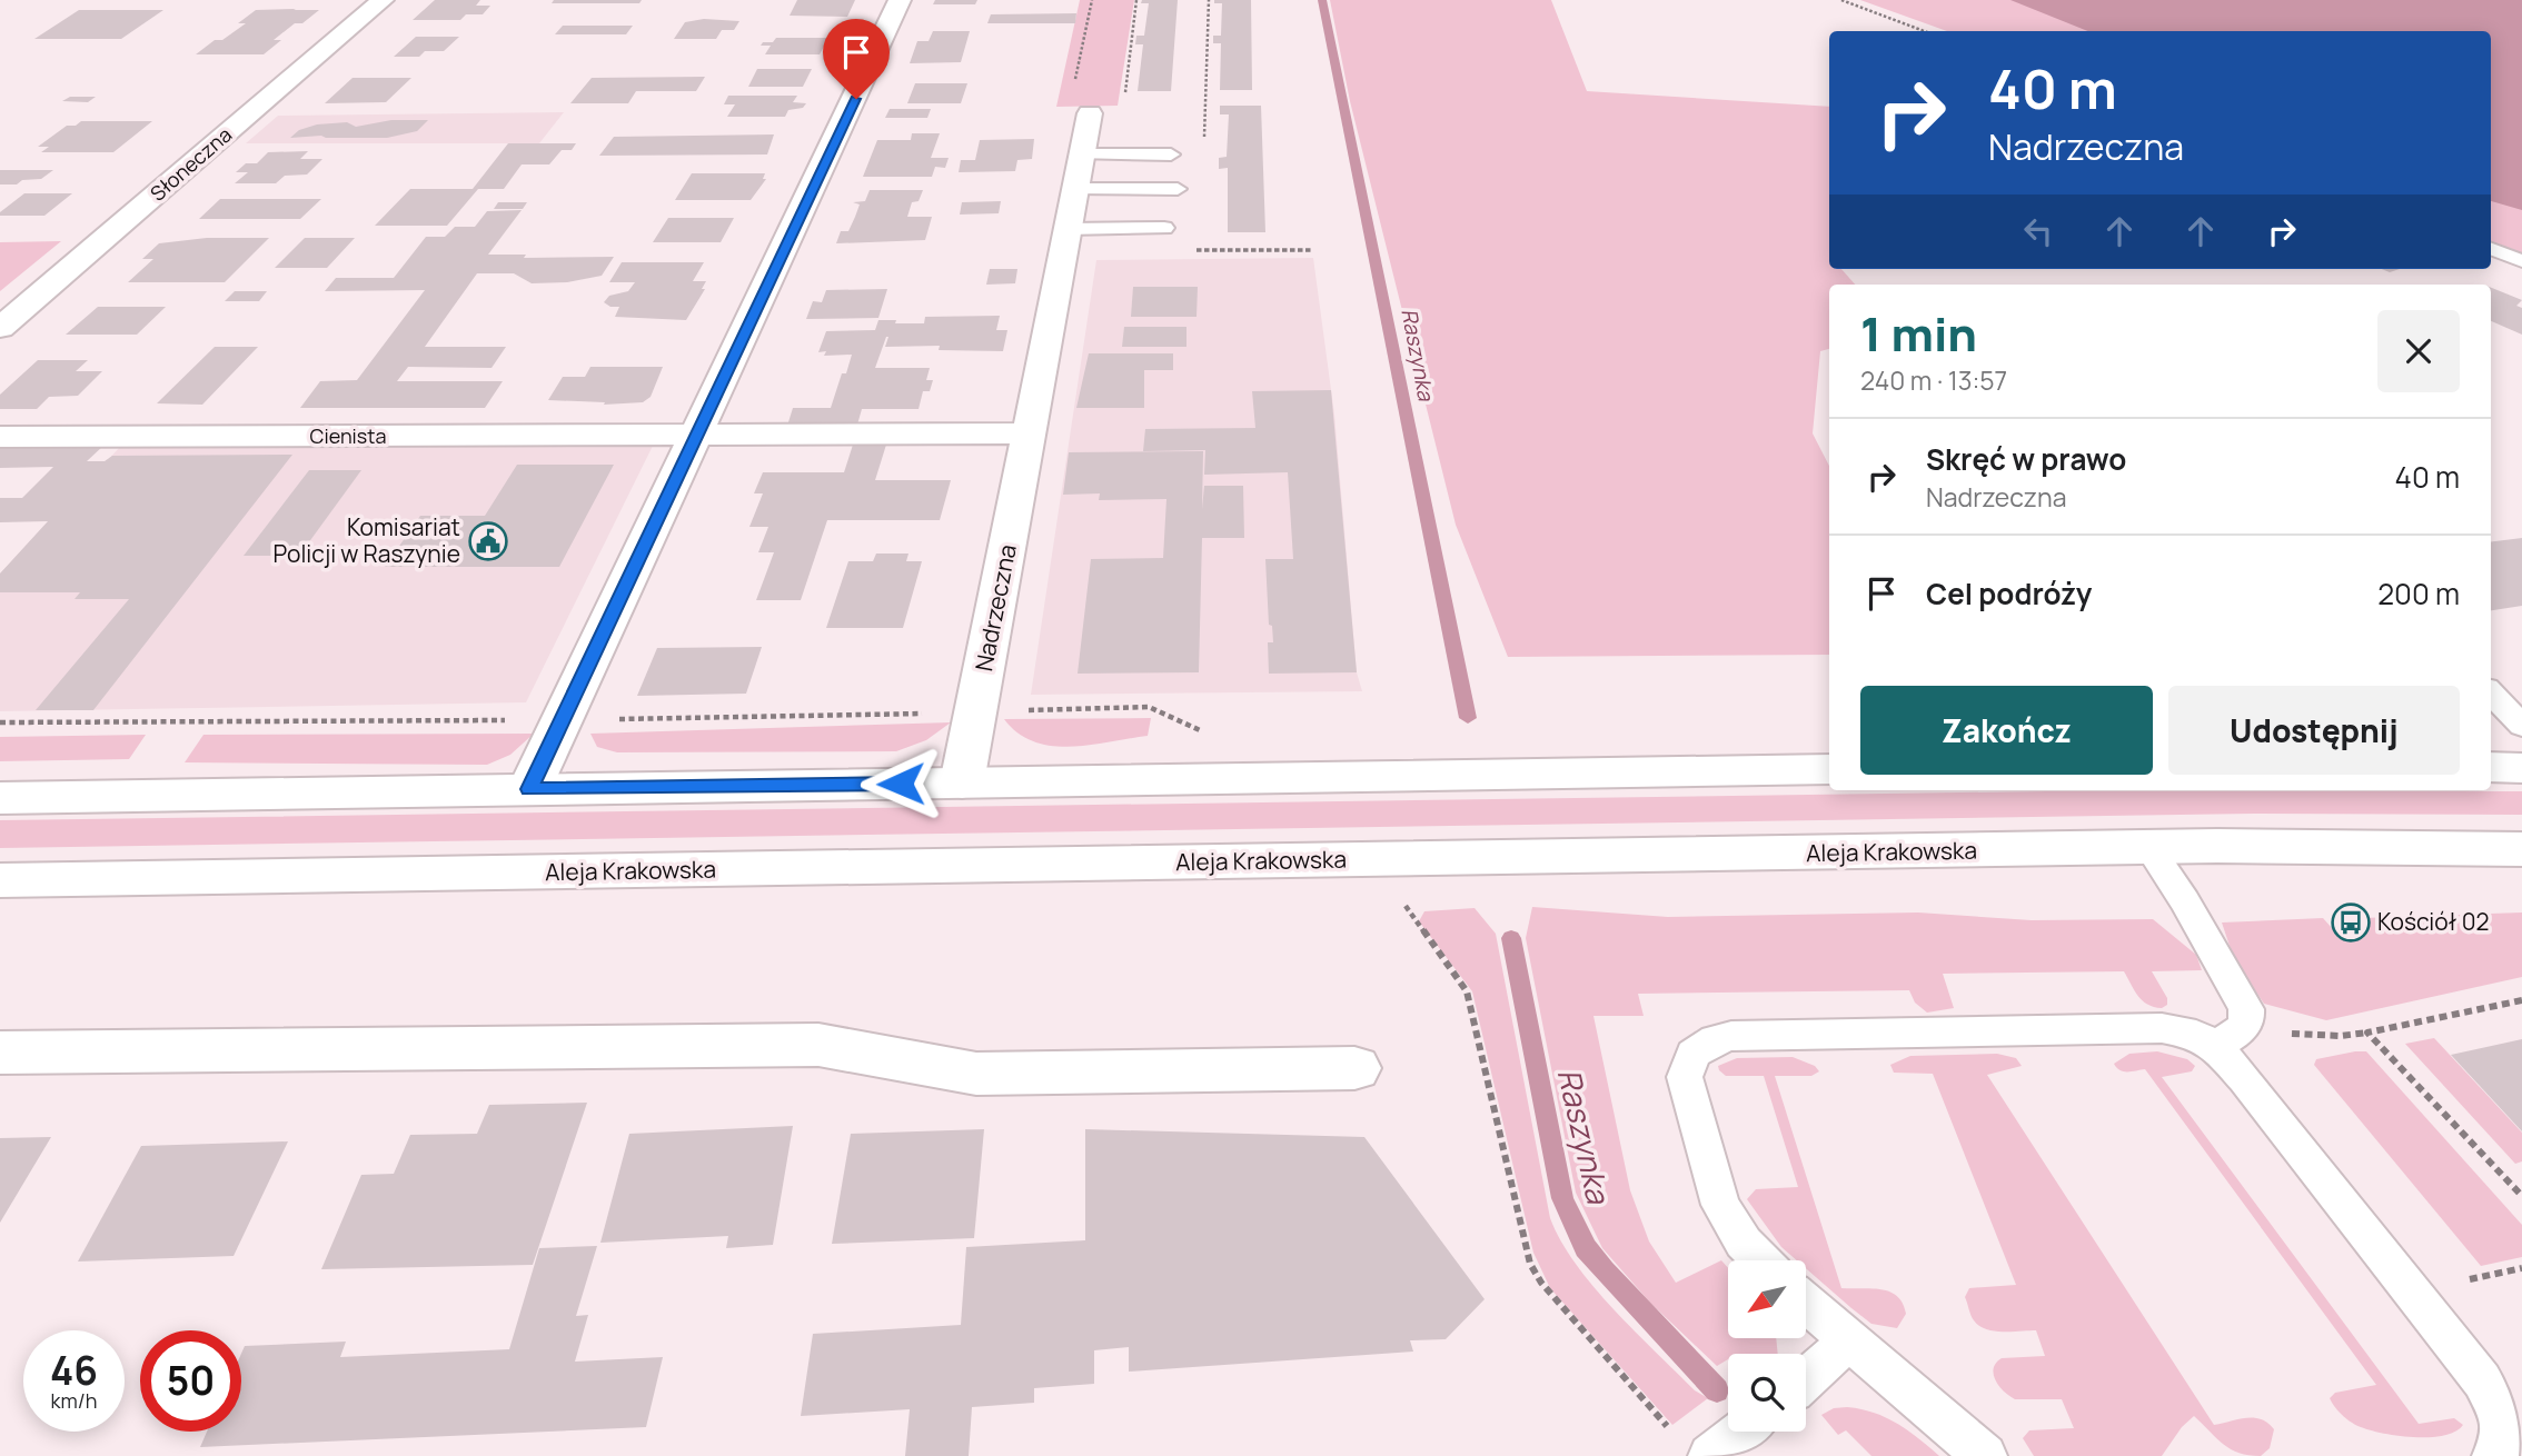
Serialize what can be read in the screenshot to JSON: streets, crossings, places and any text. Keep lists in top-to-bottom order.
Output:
{
  "streets": {
    "street": [
      "Słoneczna",
      "Cienista",
      "Nadrzeczna",
      "Aleja Krakowska"
    ]
  },
  "water": ["Raszynka"],
  "places": {
    "public building": ["Komisariat Policji w Raszynie"],
    "bus stop": ["Kościół 02"]
  },
  "north": "bottom left",
  "page": {
    "turn": ["40 m", "Nadrzeczna"],
    "heading": ["1 min", "240 m · 13:57"],
    "list": [
      {
        "name": "Skręć w prawo",
        "note": "Nadrzeczna",
        "value": "40 m"
      },
      {
        "name": "Cel podróży",
        "value": "200 m"
      }
    ],
    "buttons": ["Zakończ", "Udostępnij"],
    "speed": "46 km/h",
    "limit": "50"
  }
}
